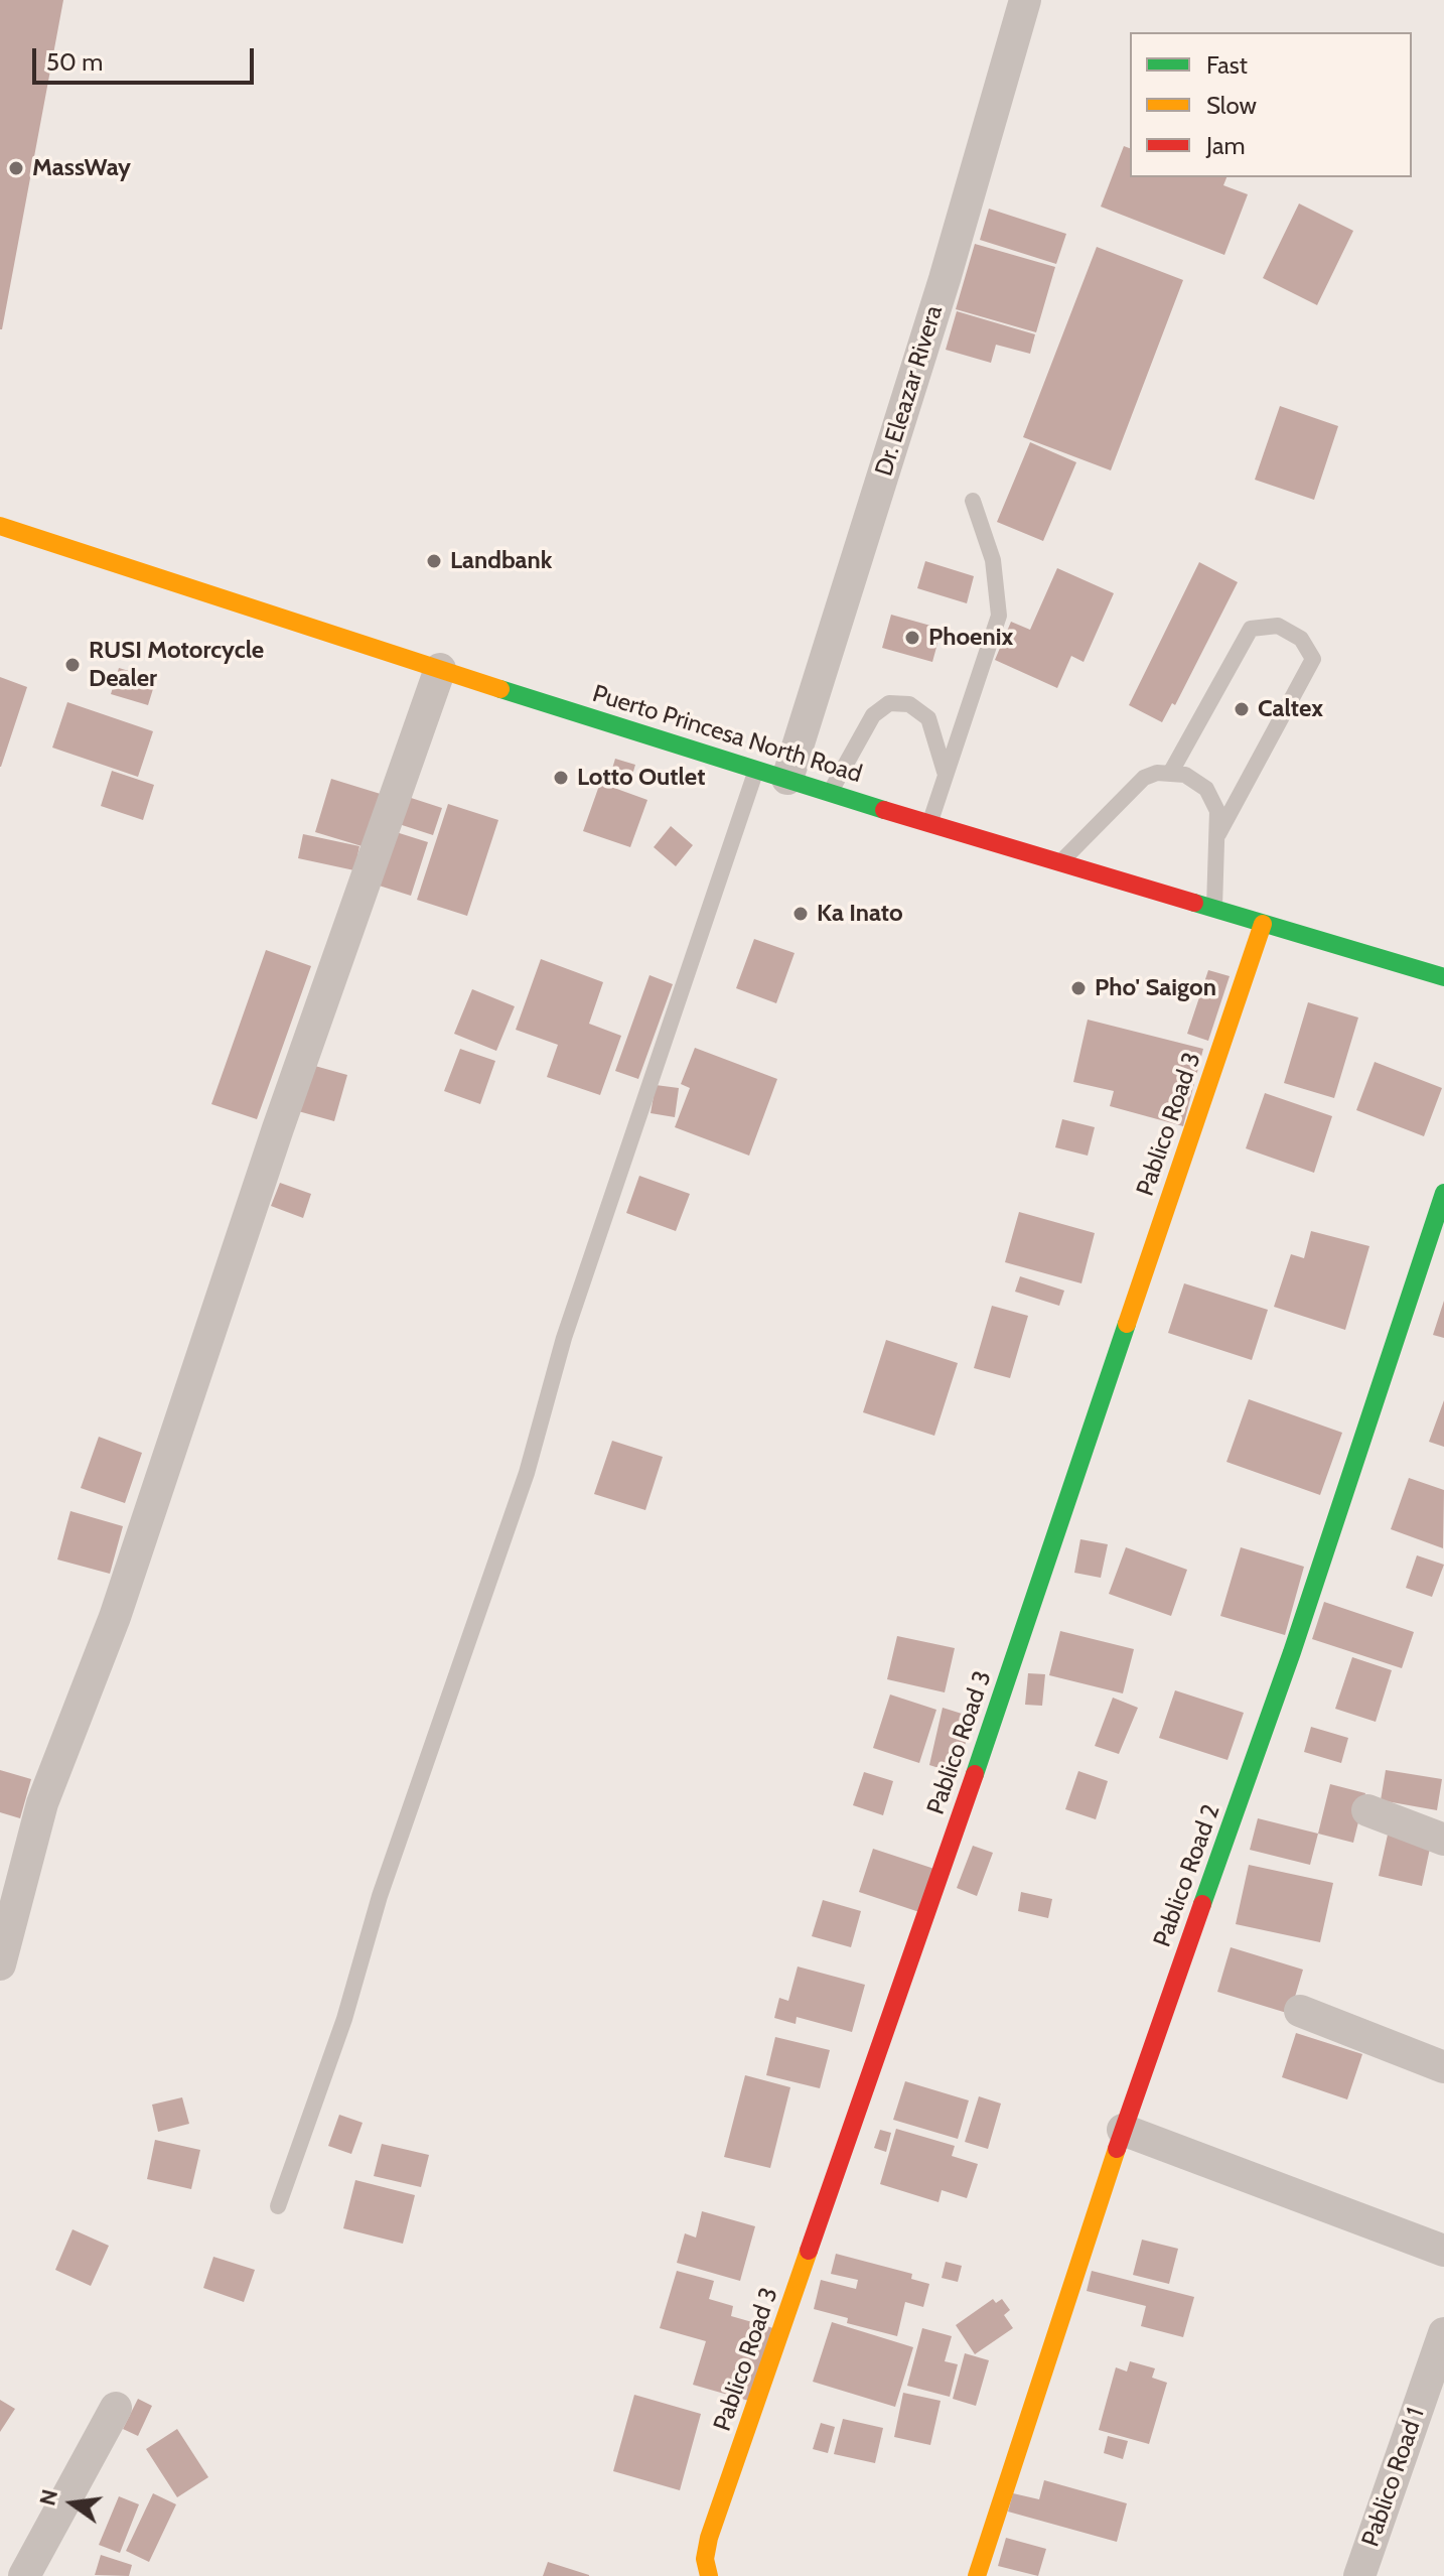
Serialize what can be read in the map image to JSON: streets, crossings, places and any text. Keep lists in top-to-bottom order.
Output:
{
  "streets": {
    "street": [
      "Dr. Eleazar Rivera",
      "Puerto Princesa North Road",
      "Pablico Road 3",
      "Pablico Road 2",
      "Pablico Road 1"
    ]
  },
  "crossings": [
    ["Dr. Eleazar Rivera", "Puerto Princesa North Road"],
    ["Puerto Princesa North Road", "Pablico Road 3"]
  ],
  "places": [
    "MassWay",
    "Landbank",
    "Phoenix",
    "RUSI Motorcycle Dealer",
    "Caltex",
    "Lotto Outlet",
    "Ka Inato",
    "Pho' Saigon"
  ],
  "legend": ["Fast", "Slow", "Jam"],
  "scale_bar": "50 m",
  "north": "left"
}
